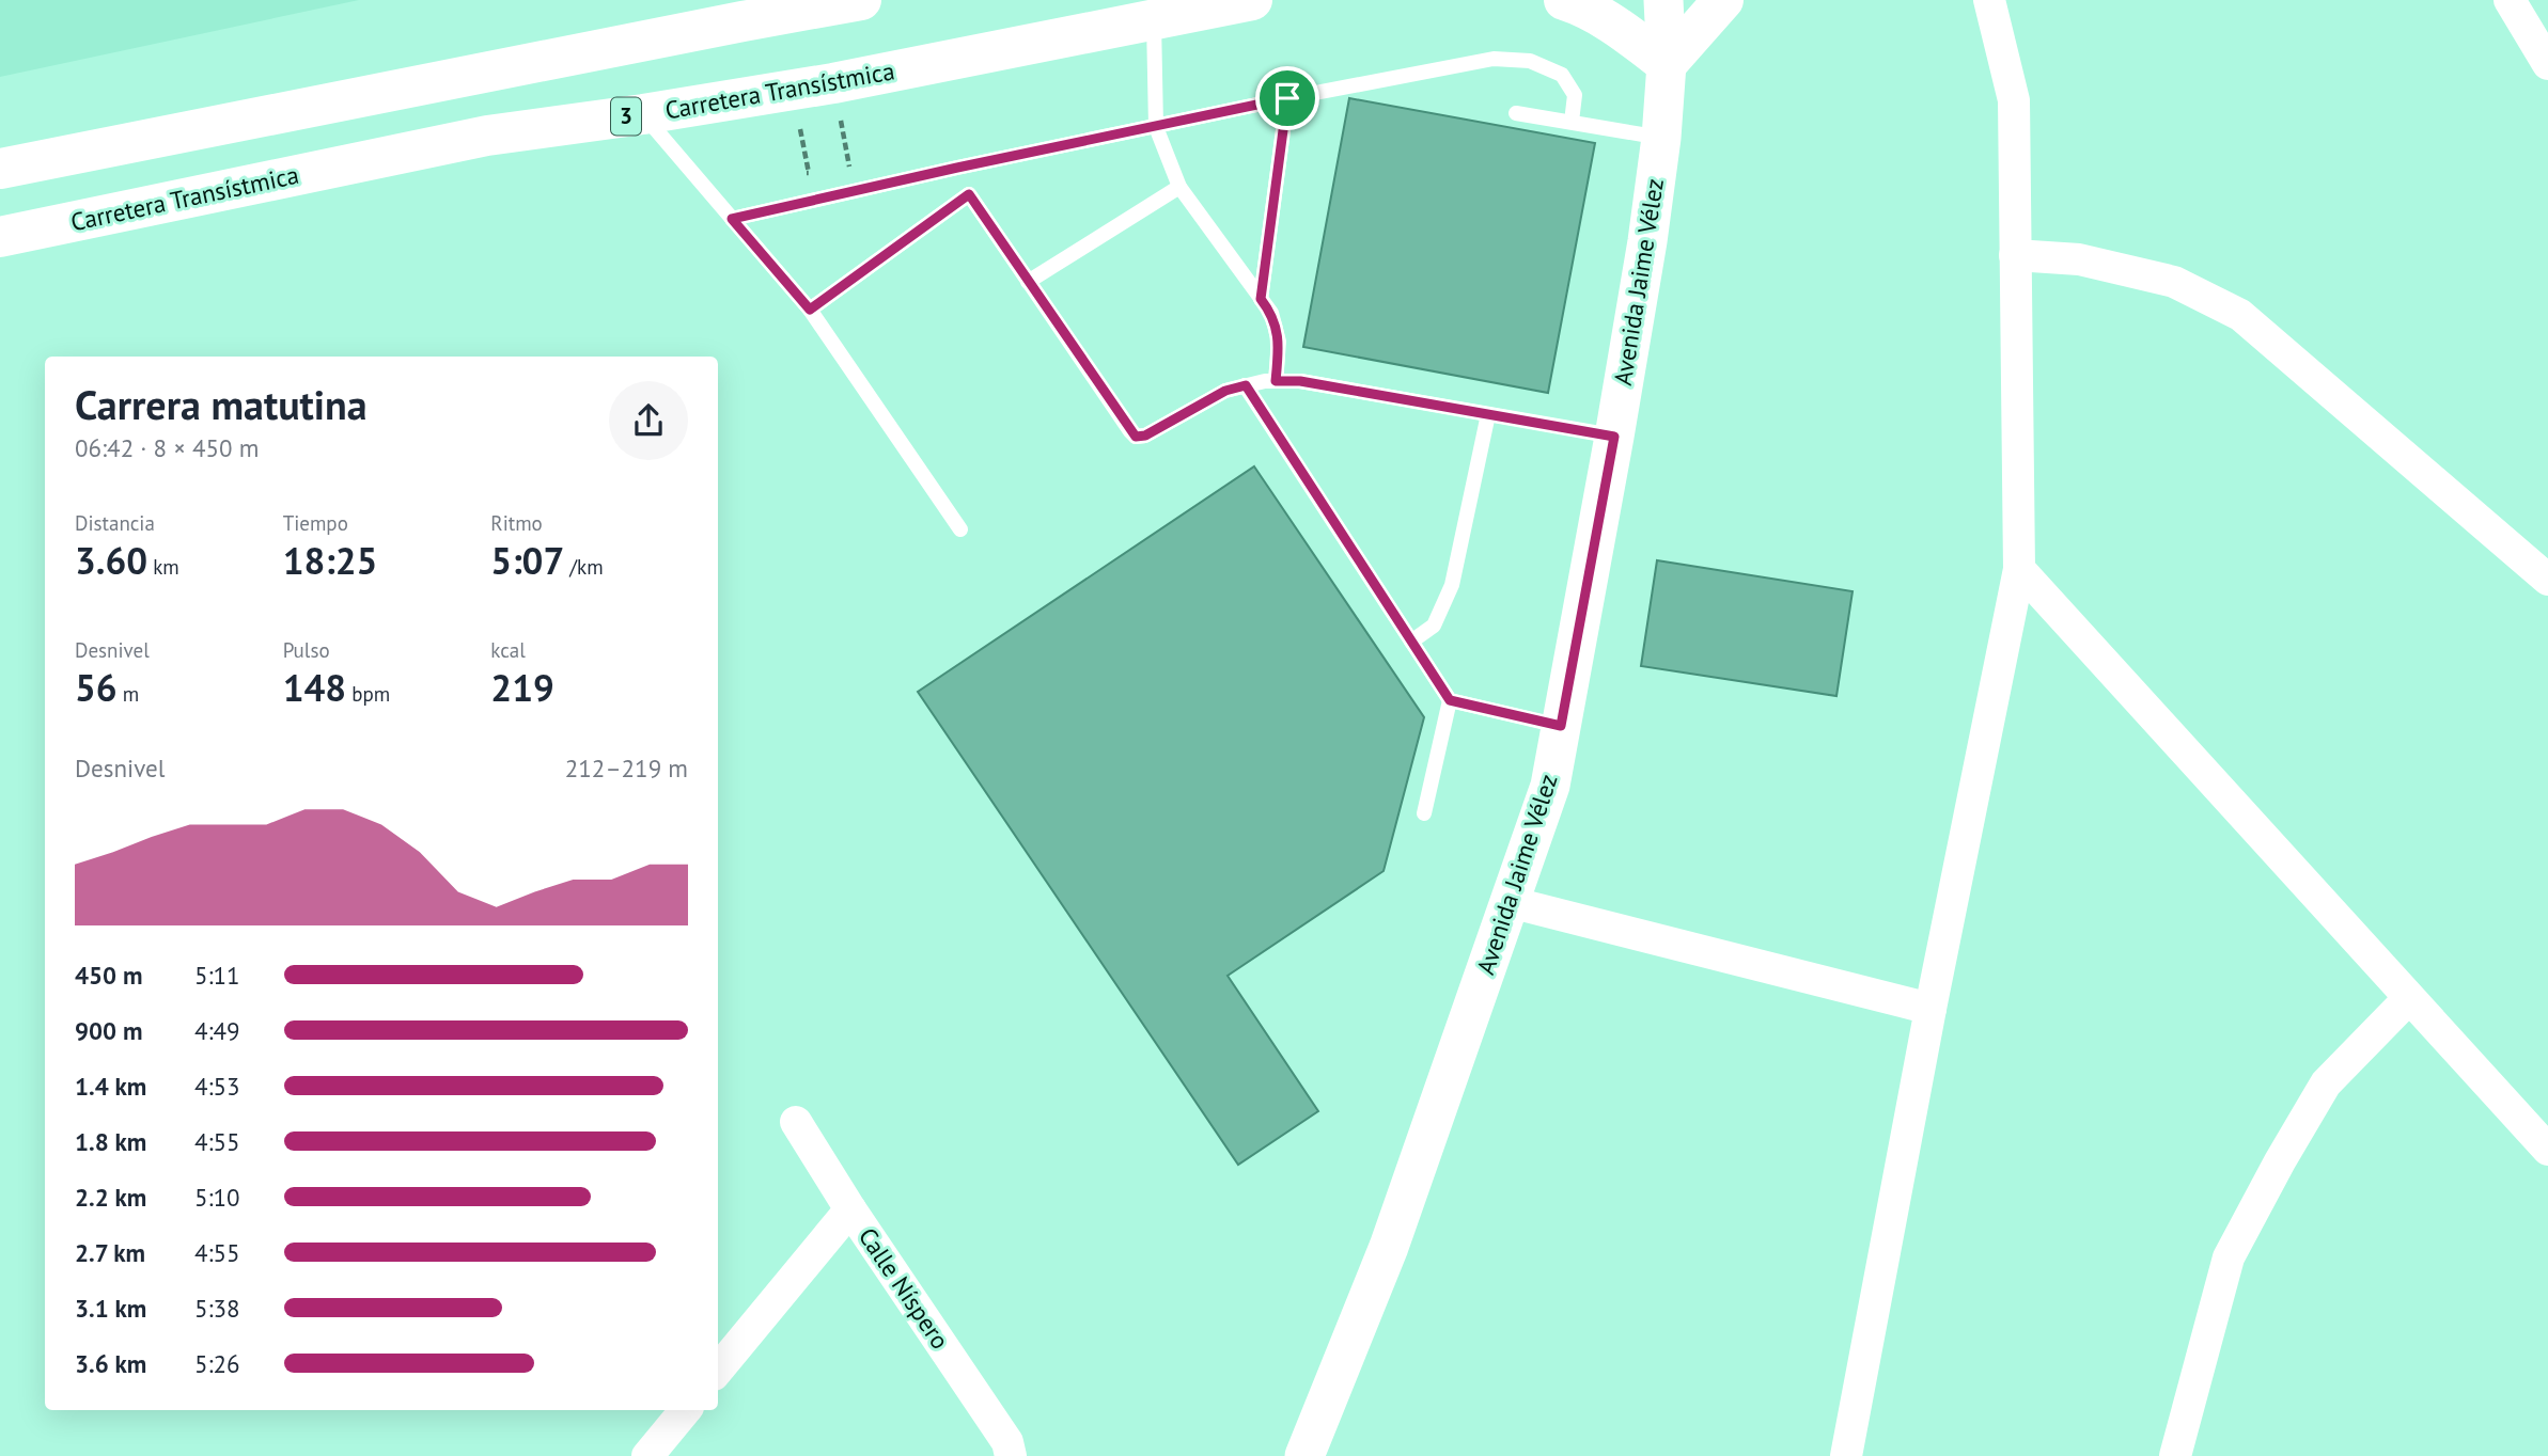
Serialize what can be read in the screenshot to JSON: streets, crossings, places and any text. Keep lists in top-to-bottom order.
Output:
{
  "streets": {
    "main road": ["Carretera Transístmica", "3"],
    "street": ["Avenida Jaime Vélez", "Calle Níspero"]
  },
  "page": {
    "heading": ["Carrera matutina", "06:42 · 8 × 450 m"],
    "stats": [
      ["Distancia", "3.60 km"],
      ["Tiempo", "18:25"],
      ["Ritmo", "5:07 /km"],
      ["Desnivel", "56 m"],
      ["Pulso", "148 bpm"],
      ["kcal", "219"]
    ],
    "chart": ["Desnivel", "212–219 m"],
    "list": [
      {
        "name": "450 m",
        "note": "5:11"
      },
      {
        "name": "900 m",
        "note": "4:49"
      },
      {
        "name": "1.4 km",
        "note": "4:53"
      },
      {
        "name": "1.8 km",
        "note": "4:55"
      },
      {
        "name": "2.2 km",
        "note": "5:10"
      },
      {
        "name": "2.7 km",
        "note": "4:55"
      },
      {
        "name": "3.1 km",
        "note": "5:38"
      },
      {
        "name": "3.6 km",
        "note": "5:26"
      }
    ]
  }
}
